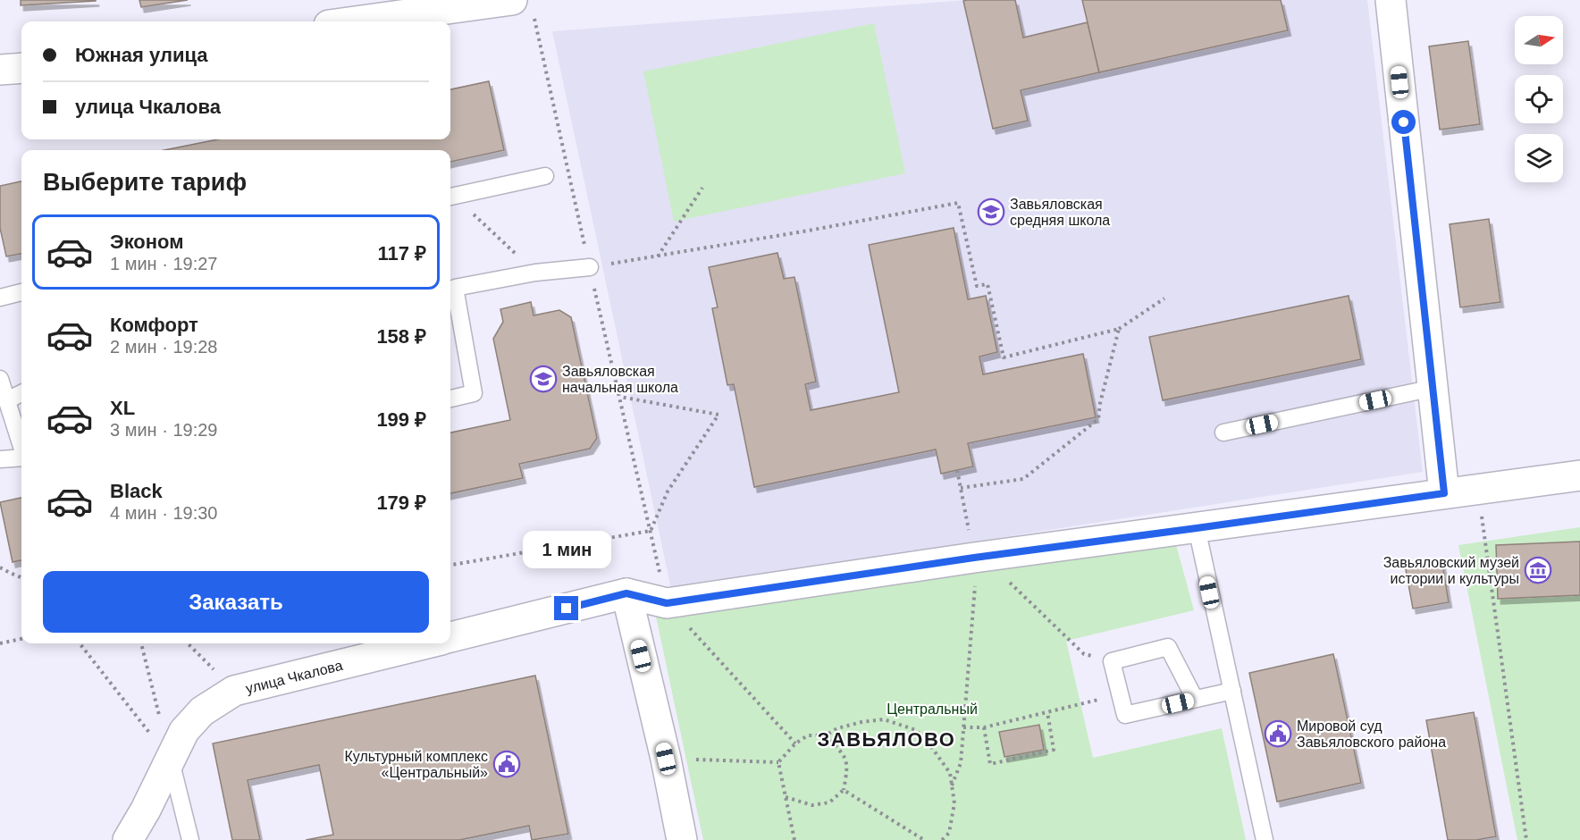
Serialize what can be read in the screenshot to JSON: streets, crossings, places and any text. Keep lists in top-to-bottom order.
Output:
{
  "streets": {
    "street": ["улица Чкалова"]
  },
  "districts": ["ЗАВЬЯЛОВО"],
  "parks": ["Центральный"],
  "places": {
    "school or university": ["Завьяловская средняя школа", "Завьяловская начальная школа"],
    "museum": ["Завьяловский музей истории и культуры"],
    "public building": ["Мировой суд Завьяловского района", "Культурный комплекс «Центральный»"]
  },
  "north": "right",
  "page": {
    "banner": ["Южная улица", "улица Чкалова"],
    "heading": "Выберите тариф",
    "list": [
      {
        "name": "Эконом",
        "note": "1 мин · 19:27",
        "value": "117 ₽"
      },
      {
        "name": "Комфорт",
        "note": "2 мин · 19:28",
        "value": "158 ₽"
      },
      {
        "name": "XL",
        "note": "3 мин · 19:29",
        "value": "199 ₽"
      },
      {
        "name": "Black",
        "note": "4 мин · 19:30",
        "value": "179 ₽"
      }
    ],
    "bubble": "1 мин",
    "buttons": "Заказать"
  }
}
